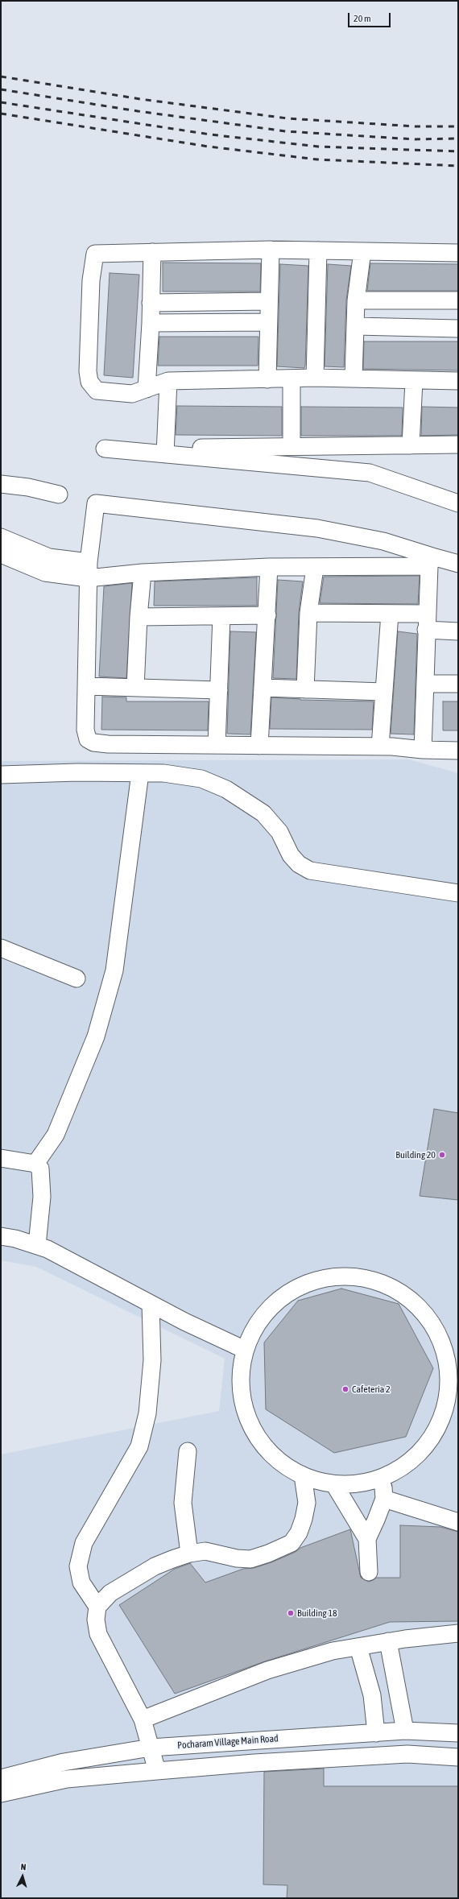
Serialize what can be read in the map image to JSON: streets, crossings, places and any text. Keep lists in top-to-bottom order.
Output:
{
  "streets": {
    "street": ["Pocharam Village Main Road"]
  },
  "places": ["Building 20", "Cafeteria 2", "Building 18"],
  "scale_bar": "20 m",
  "north": "top"
}
